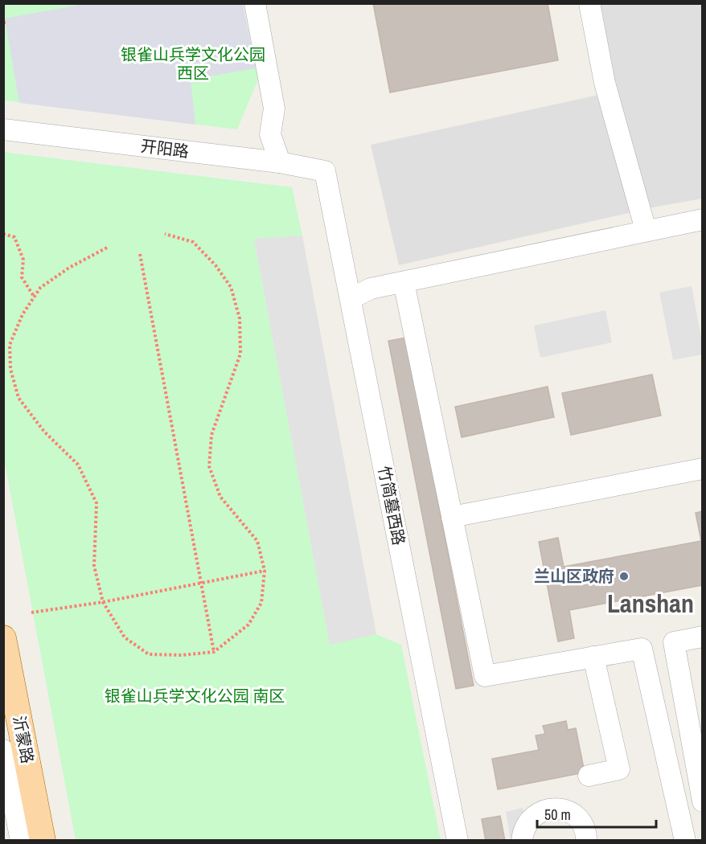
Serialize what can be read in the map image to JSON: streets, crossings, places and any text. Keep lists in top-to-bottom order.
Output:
{
  "streets": {
    "main road": ["沂蒙路"],
    "street": ["开阳路", "竹简墓西路"]
  },
  "crossings": [
    ["开阳路", "竹简墓西路"]
  ],
  "districts": ["Lanshan"],
  "parks": ["银雀山兵学文化公园 西区", "银雀山兵学文化公园 南区"],
  "places": ["兰山区政府"],
  "scale_bar": "50 m"
}
